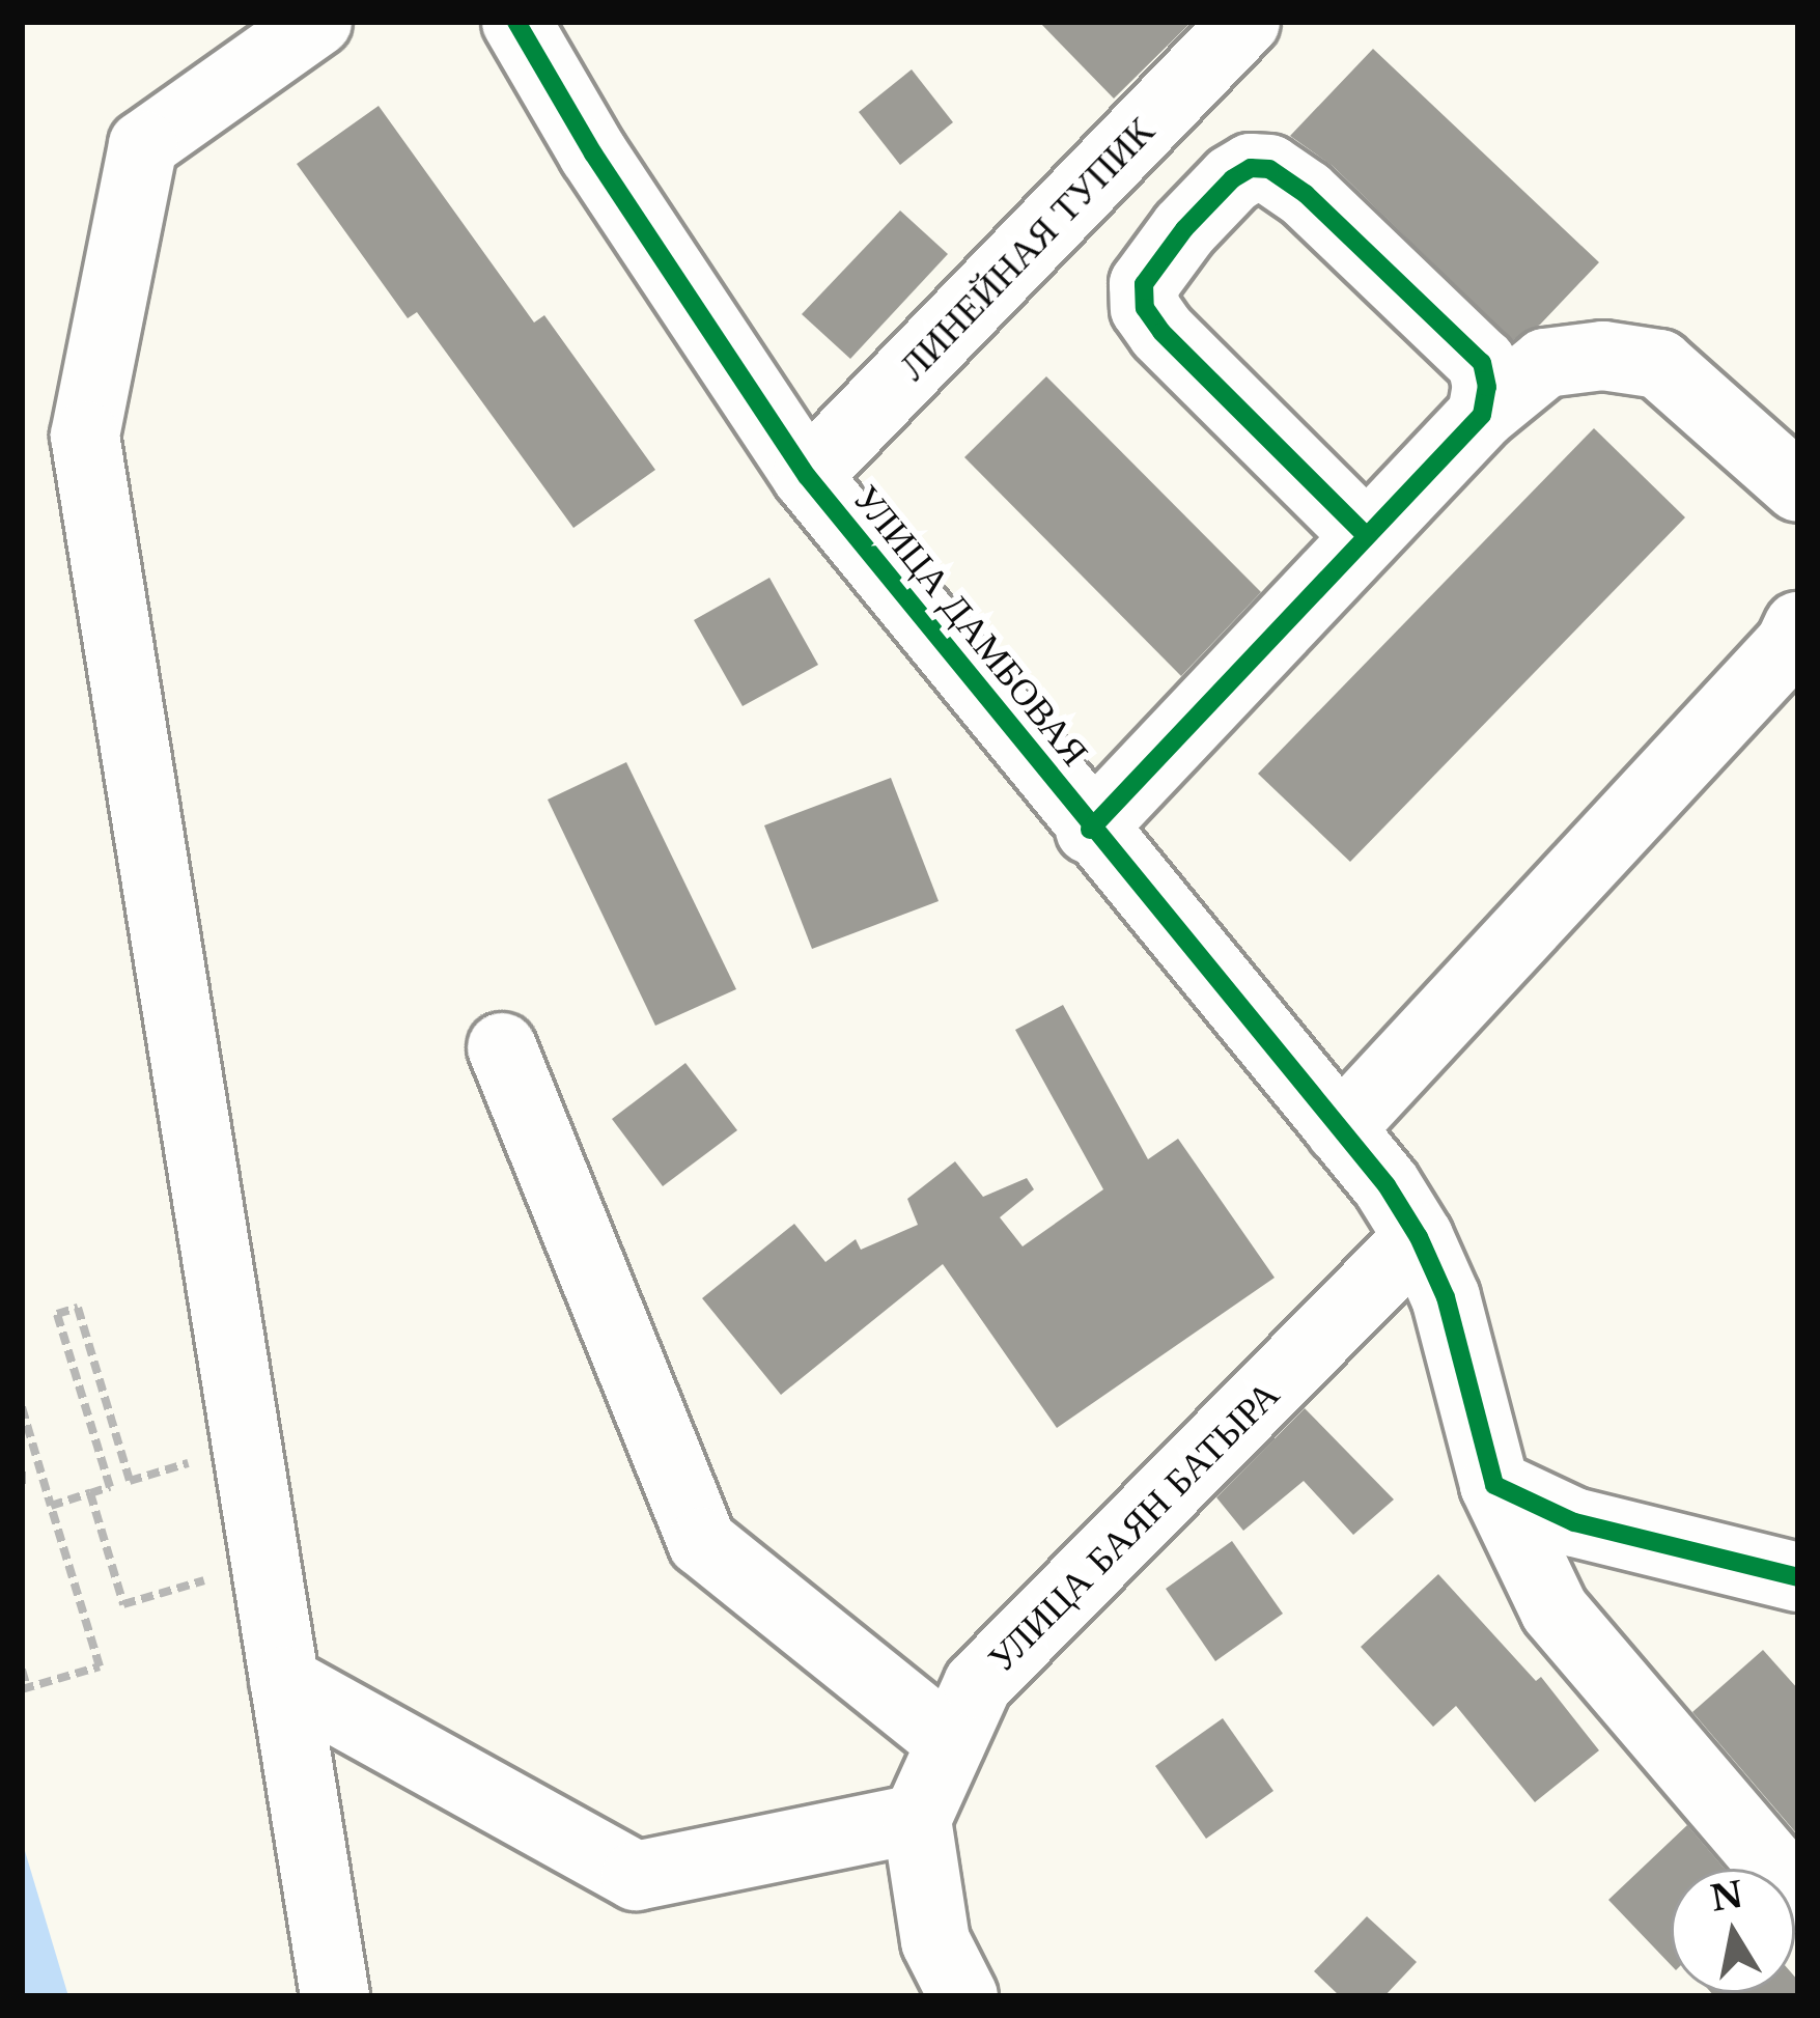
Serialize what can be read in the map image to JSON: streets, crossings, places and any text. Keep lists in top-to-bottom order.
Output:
{
  "streets": {
    "street": ["ЛИНЕЙНАЯ ТУПИК", "УЛИЦА ДАМБОВАЯ", "УЛИЦА БАЯН БАТЫРА"]
  },
  "crossings": [
    ["ЛИНЕЙНАЯ ТУПИК", "УЛИЦА ДАМБОВАЯ"],
    ["УЛИЦА ДАМБОВАЯ", "УЛИЦА БАЯН БАТЫРА"]
  ],
  "north": "top"
}
